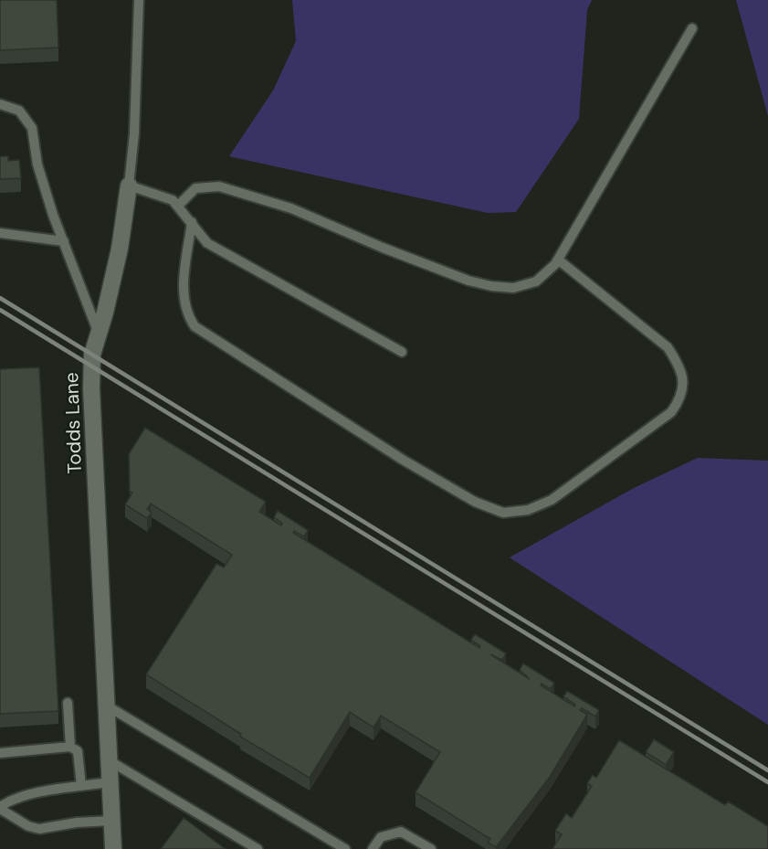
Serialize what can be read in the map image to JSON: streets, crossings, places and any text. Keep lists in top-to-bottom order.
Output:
{
  "streets": {
    "street": ["Todds Lane"]
  }
}
